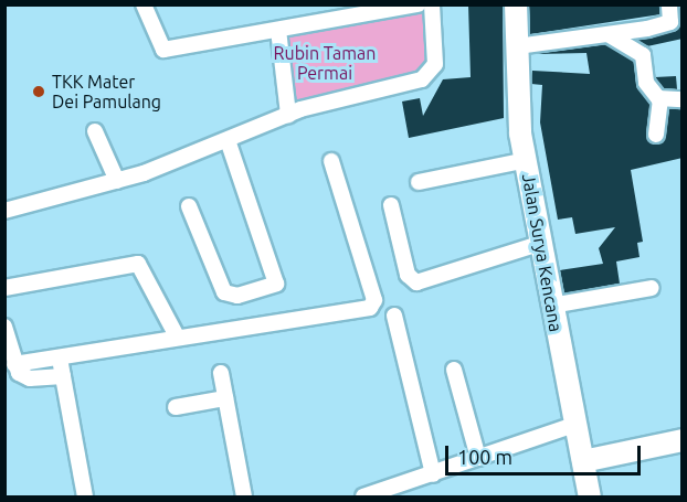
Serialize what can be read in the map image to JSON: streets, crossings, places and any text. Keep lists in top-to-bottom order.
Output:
{
  "streets": {
    "main road": ["Jalan Surya Kencana"]
  },
  "parks": ["Rubin Taman Permai"],
  "places": ["TKK Mater Dei Pamulang"],
  "scale_bar": "100 m"
}
